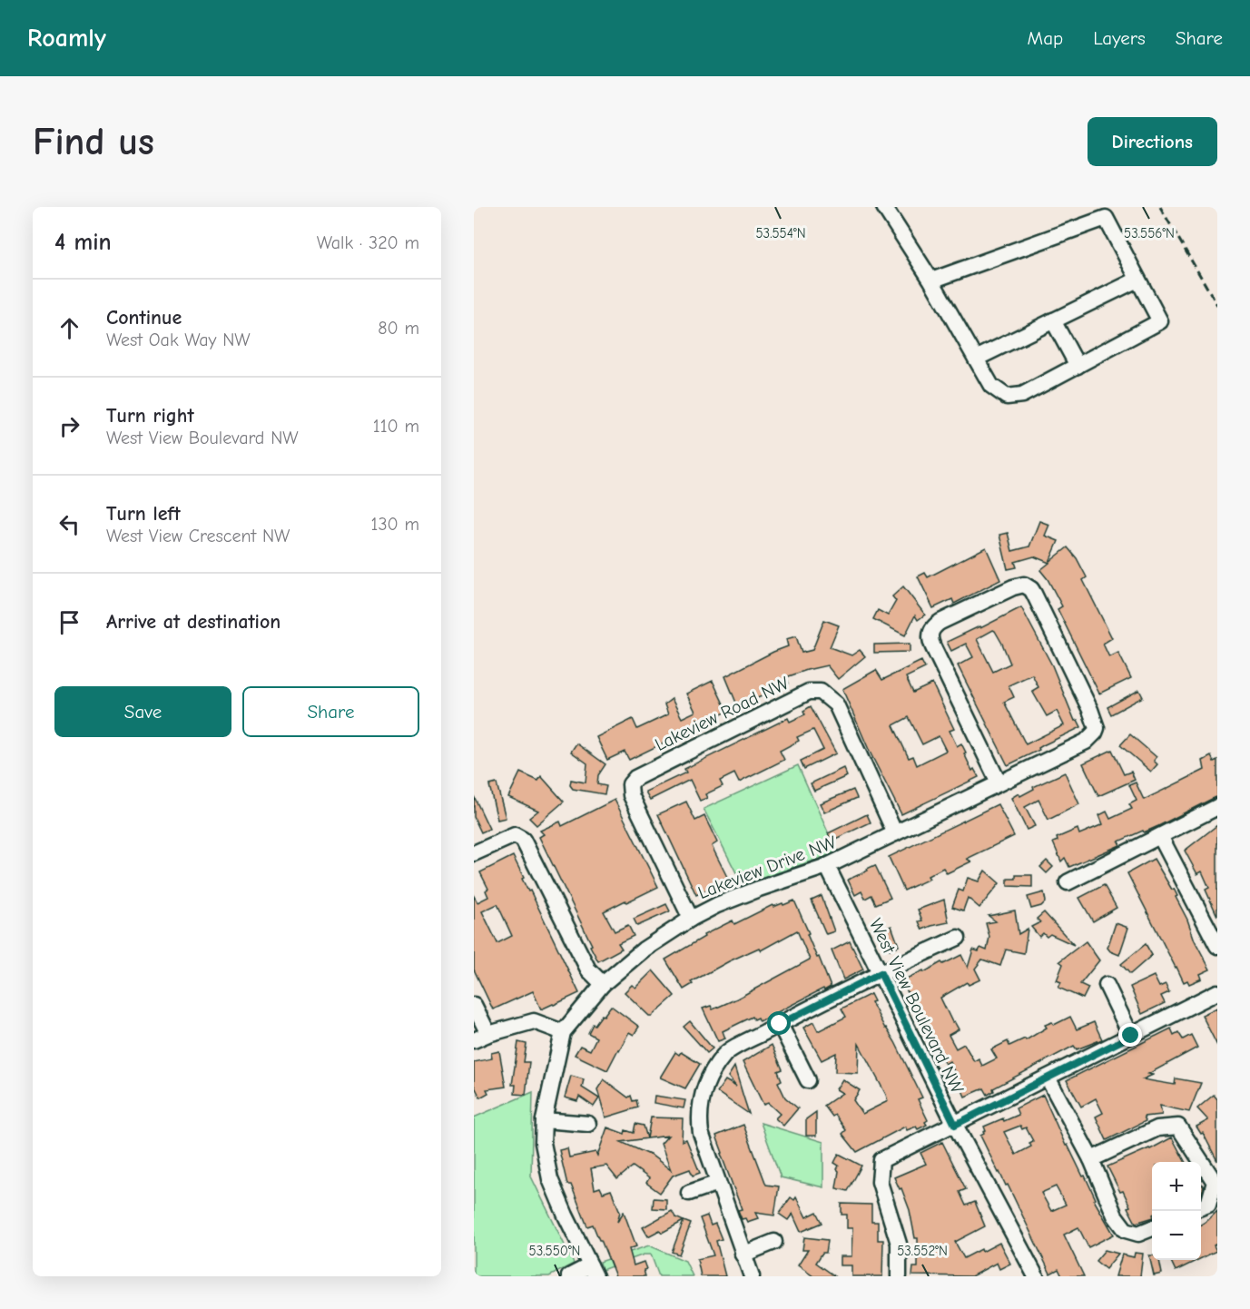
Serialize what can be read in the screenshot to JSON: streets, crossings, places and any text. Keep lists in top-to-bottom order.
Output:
{
  "streets": {
    "street": ["Lakeview Road NW", "Lakeview Drive NW", "West View Boulevard NW"]
  },
  "crossings": [
    ["Lakeview Road NW", "Lakeview Drive NW"],
    ["Lakeview Drive NW", "West View Boulevard NW"]
  ],
  "page": {
    "header": "Roamly",
    "nav": ["Map", "Layers", "Share"],
    "buttons": [
      "Directions",
      ["Save", "Share"]
    ],
    "title": "Find us",
    "heading": ["4 min", "Walk · 320 m"],
    "list": [
      ["Continue", "West Oak Way NW", "80 m"],
      ["Turn right", "West View Boulevard NW", "110 m"],
      ["Turn left", "West View Crescent NW", "130 m"],
      "Arrive at destination"
    ],
    "map_buttons": ["+", "−"]
  },
  "coordinates": [
    "53.554°N",
    "53.556°N",
    "53.550°N",
    "53.552°N"
  ]
}
